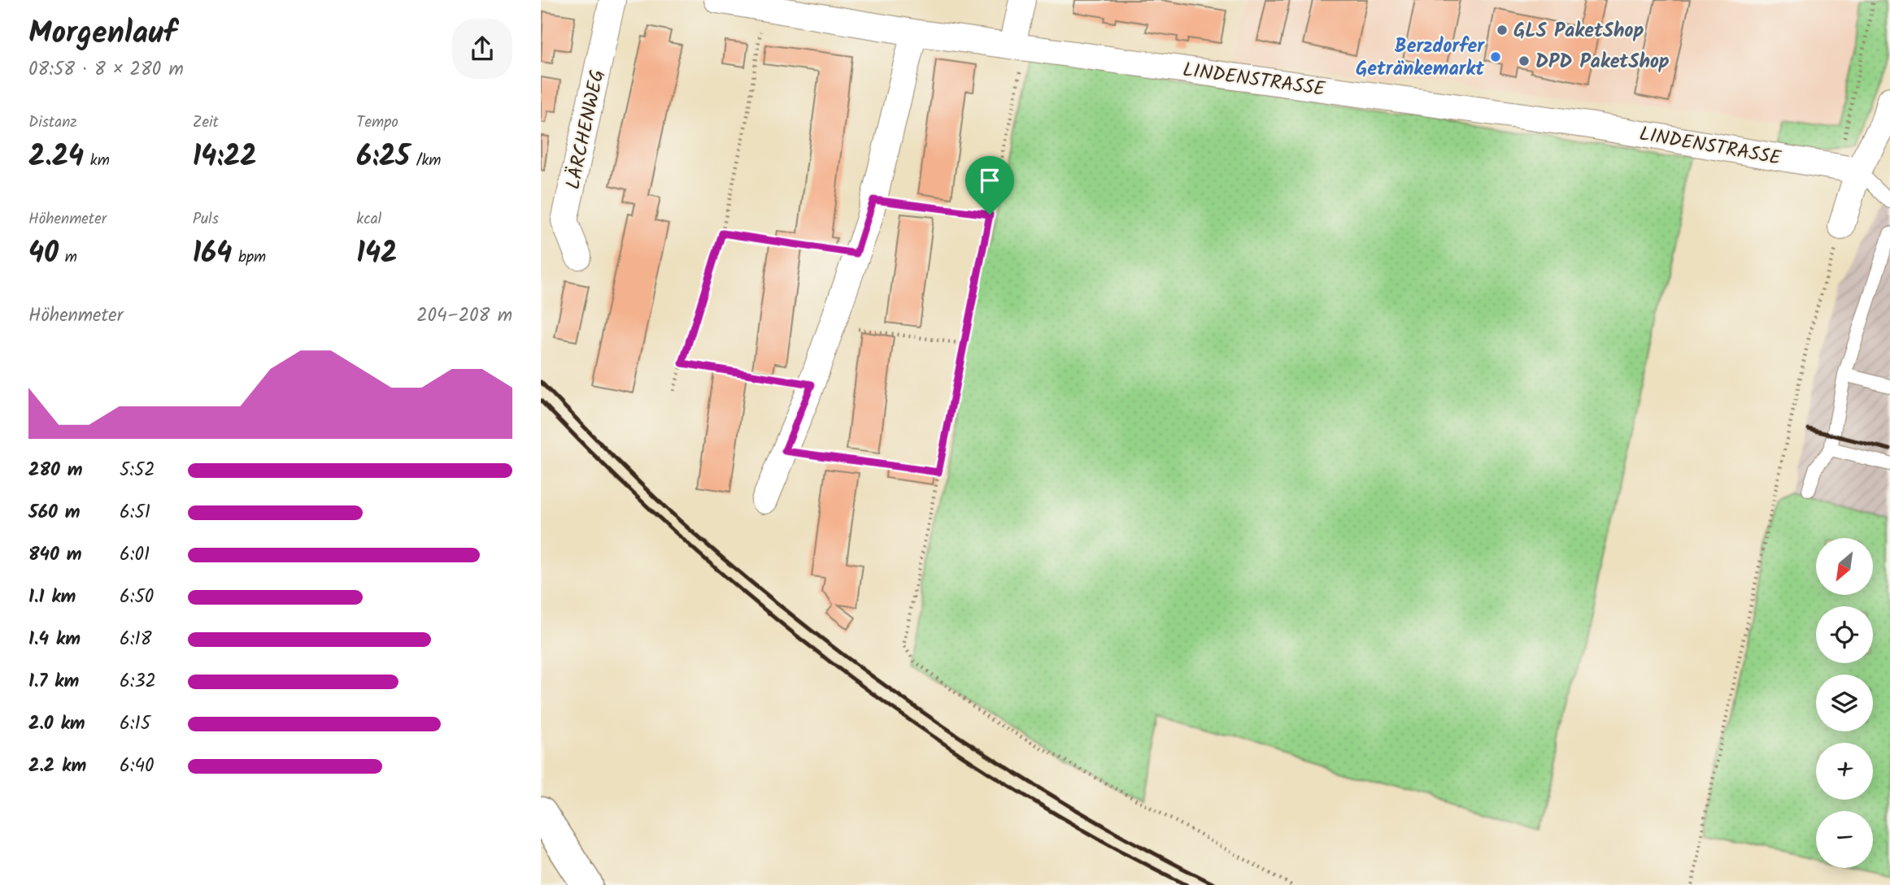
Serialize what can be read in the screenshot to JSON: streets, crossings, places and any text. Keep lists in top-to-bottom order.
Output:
{
  "streets": {
    "street": ["LINDENSTRASSE", "LÄRCHENWEG"]
  },
  "places": ["GLS PaketShop", "Berzdorfer Getränkemarkt", "DPD PaketShop"],
  "north": "bottom left",
  "page": {
    "heading": ["Morgenlauf", "08:58 · 8 × 280 m"],
    "stats": [
      ["Distanz", "2.24 km"],
      ["Zeit", "14:22"],
      ["Tempo", "6:25 /km"],
      ["Höhenmeter", "40 m"],
      ["Puls", "164 bpm"],
      ["kcal", "142"]
    ],
    "chart": ["Höhenmeter", "204–208 m"],
    "list": [
      {
        "name": "280 m",
        "note": "5:52"
      },
      {
        "name": "560 m",
        "note": "6:51"
      },
      {
        "name": "840 m",
        "note": "6:01"
      },
      {
        "name": "1.1 km",
        "note": "6:50"
      },
      {
        "name": "1.4 km",
        "note": "6:18"
      },
      {
        "name": "1.7 km",
        "note": "6:32"
      },
      {
        "name": "2.0 km",
        "note": "6:15"
      },
      {
        "name": "2.2 km",
        "note": "6:40"
      }
    ],
    "map_buttons": ["+", "−"]
  }
}
